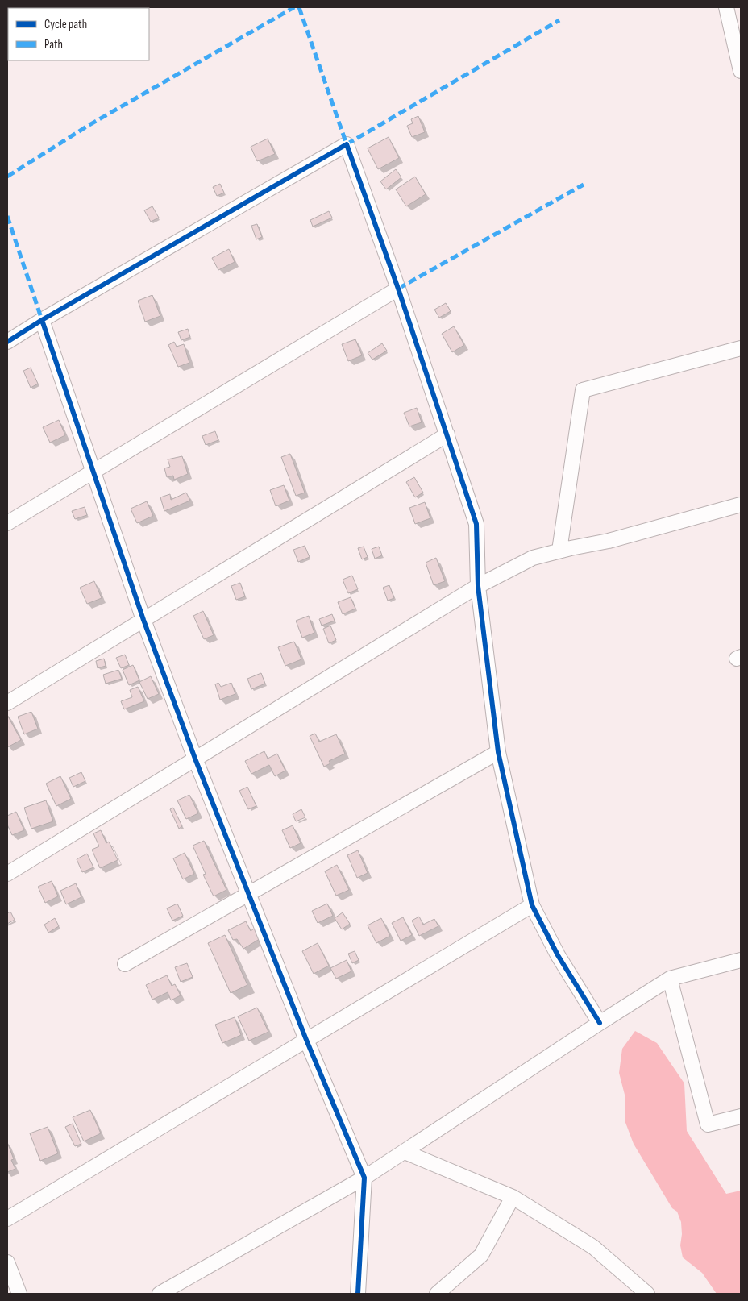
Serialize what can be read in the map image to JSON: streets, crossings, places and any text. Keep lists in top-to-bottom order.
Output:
{
  "legend": ["Cycle path", "Path"]
}
